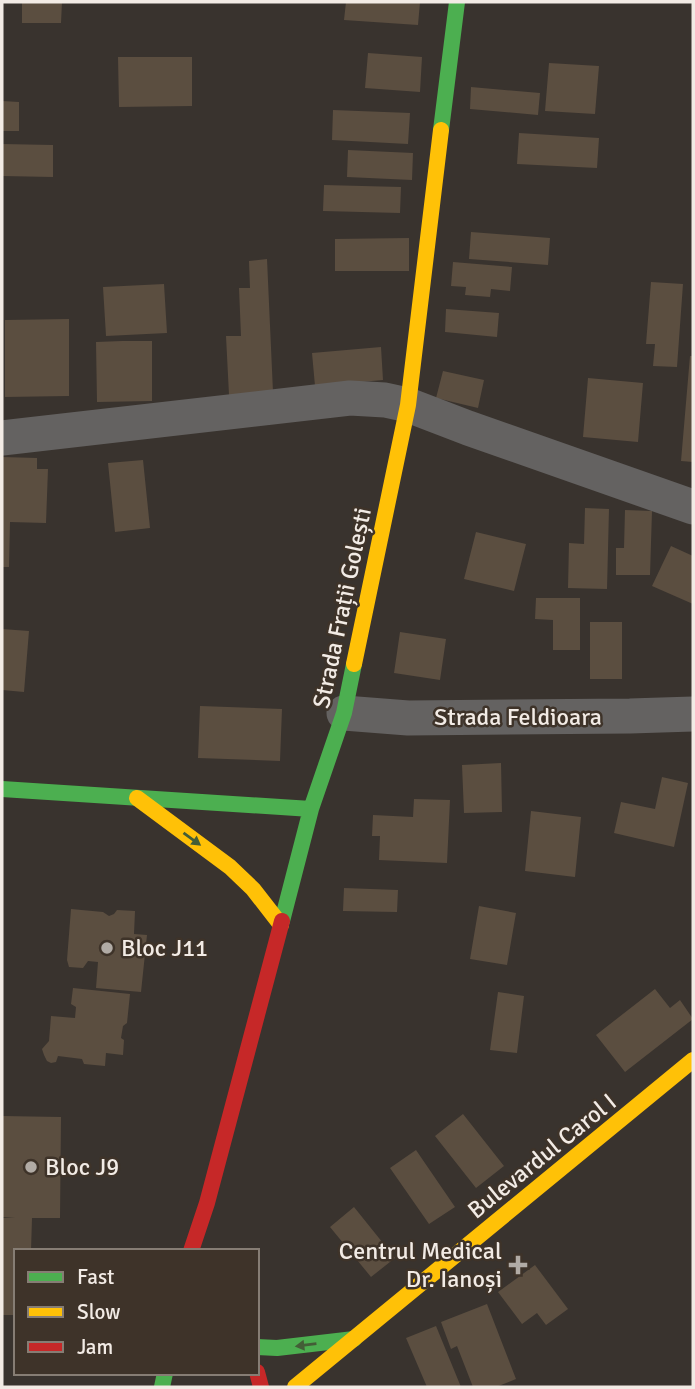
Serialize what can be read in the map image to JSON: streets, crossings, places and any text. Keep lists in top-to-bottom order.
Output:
{
  "streets": {
    "street": ["Strada Frații Golești", "Strada Feldioara", "Bulevardul Carol I"]
  },
  "crossings": [
    ["Strada Frații Golești", "Strada Feldioara"]
  ],
  "places": {
    "other": ["Bloc J11", "Bloc J9"],
    "health": ["Centrul Medical Dr. Ianoși"]
  },
  "legend": ["Fast", "Slow", "Jam"]
}
